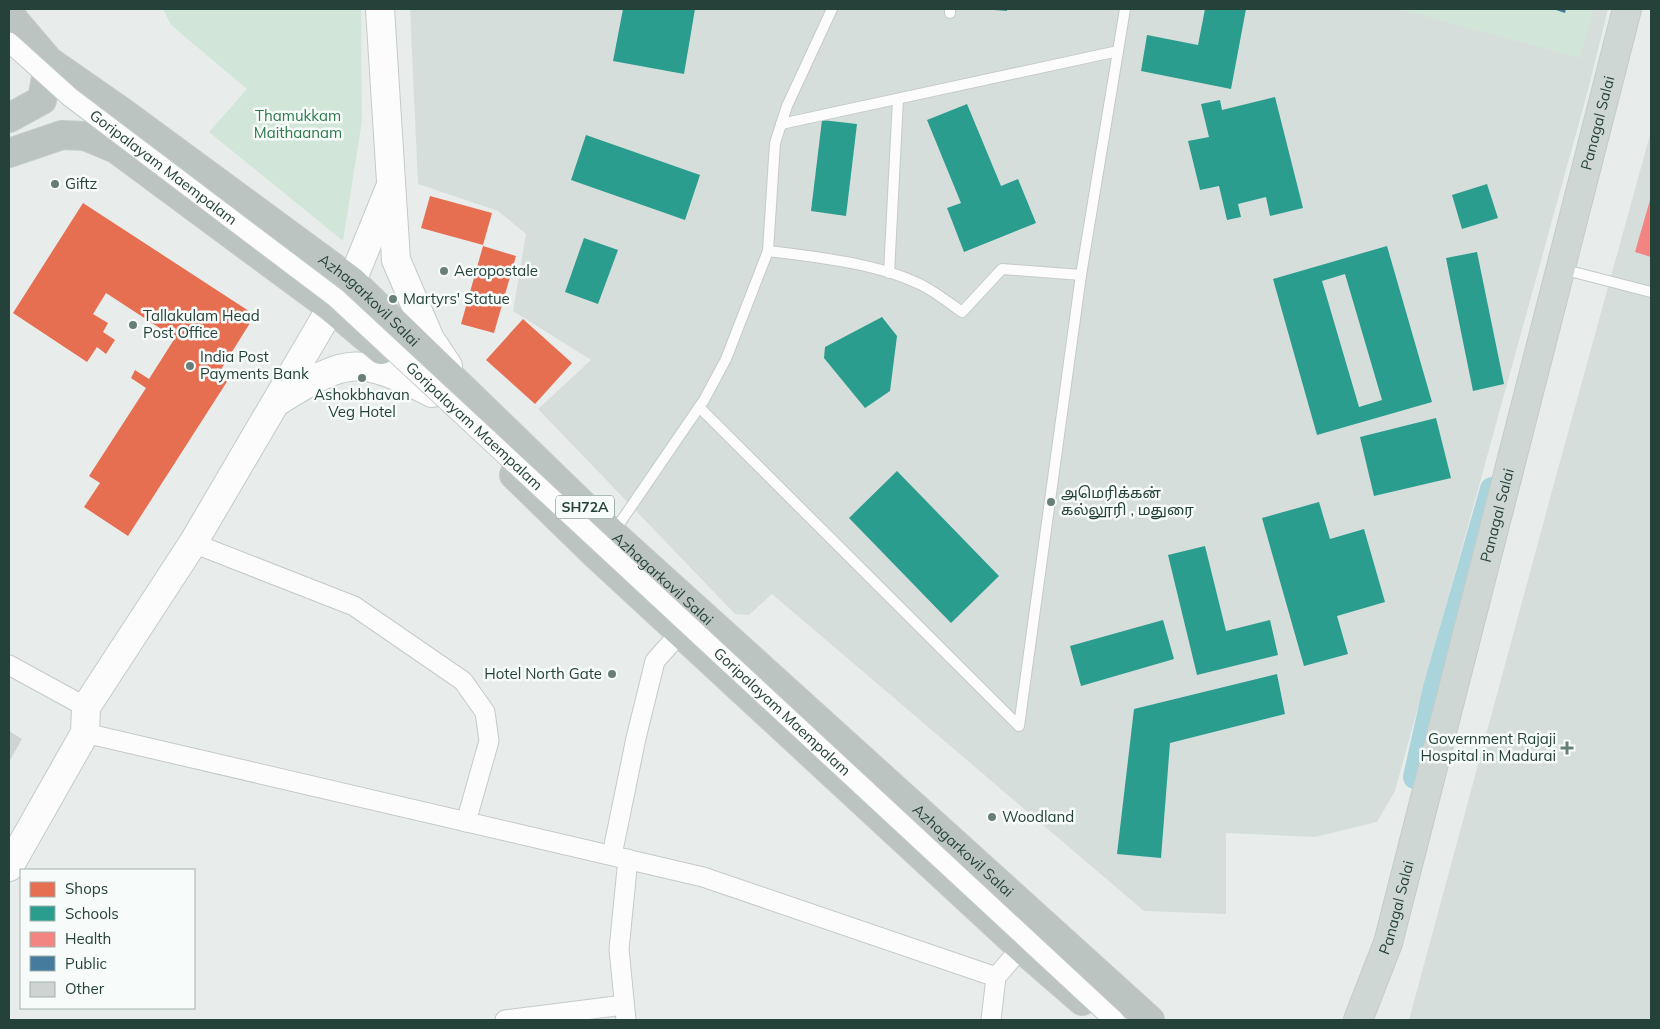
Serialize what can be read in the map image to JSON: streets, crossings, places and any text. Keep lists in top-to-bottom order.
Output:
{
  "streets": {
    "highway": ["Azhagarkovil Salai", "SH72A"],
    "main road": ["Panagal Salai"],
    "street": ["Goripalayam Maempalam"]
  },
  "parks": ["Thamukkam Maithaanam"],
  "places": {
    "other": [
      "Giftz",
      "Aeropostale",
      "Martyrs' Statue",
      "Tallakulam Head Post Office",
      "India Post Payments Bank",
      "Ashokbhavan Veg Hotel",
      "அமெரிக்கன் கல்லூரி , மதுரை",
      "Hotel North Gate",
      "Woodland"
    ],
    "health": ["Government Rajaji Hospital in Madurai"]
  },
  "legend": [
    "Shops",
    "Schools",
    "Health",
    "Public",
    "Other"
  ]
}
